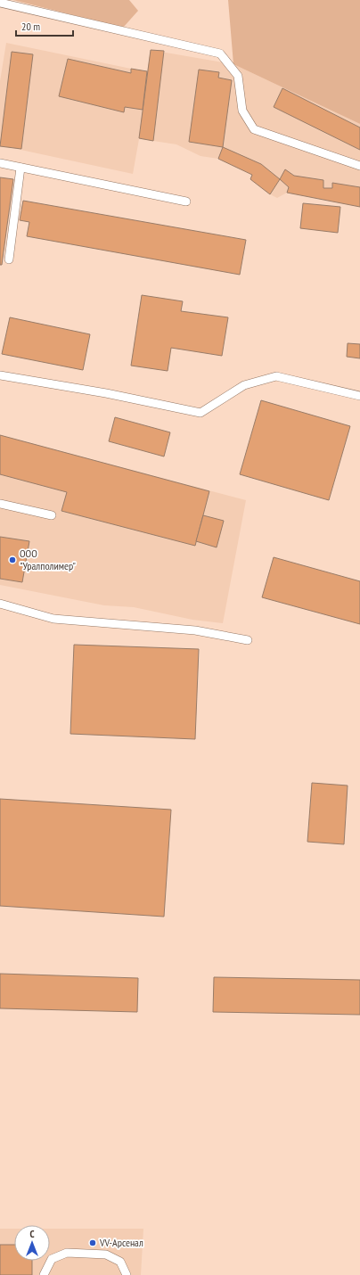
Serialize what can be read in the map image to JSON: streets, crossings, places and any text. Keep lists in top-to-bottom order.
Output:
{
  "places": ["OOO \"Уралполимер\"", "VV-Арсенал"],
  "scale_bar": "20 m",
  "north": "top"
}
